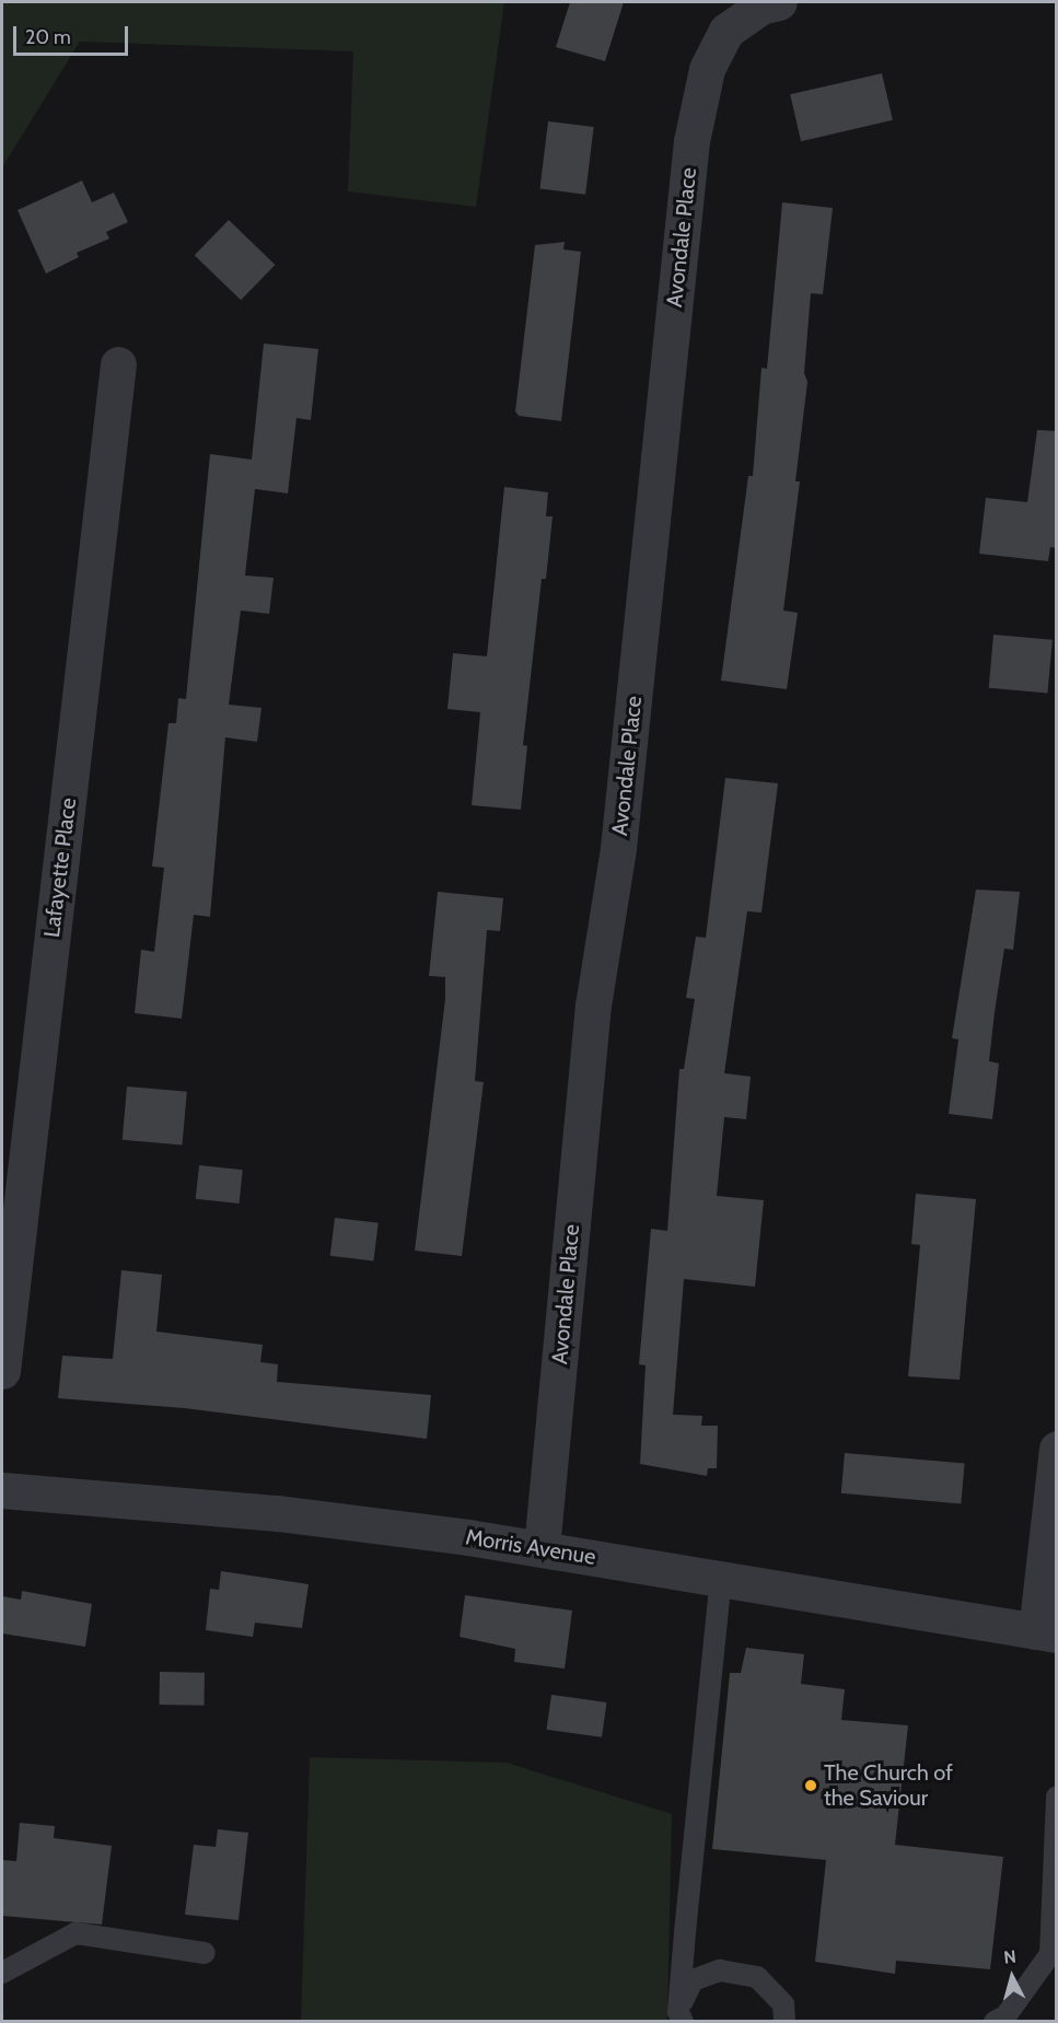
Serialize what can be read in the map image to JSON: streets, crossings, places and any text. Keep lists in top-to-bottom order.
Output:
{
  "streets": {
    "street": ["Avondale Place", "Lafayette Place", "Morris Avenue"]
  },
  "crossings": [
    ["Avondale Place", "Morris Avenue"]
  ],
  "places": ["The Church of the Saviour"],
  "scale_bar": "20 m",
  "north": "top"
}
